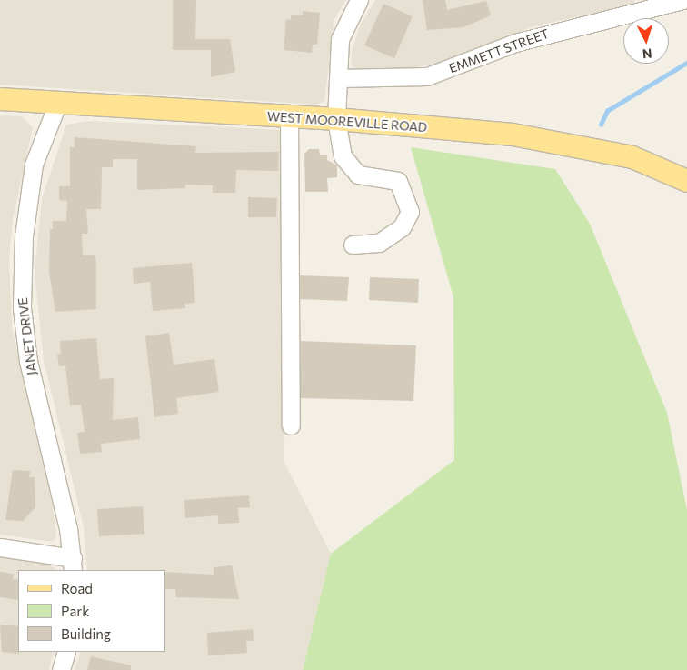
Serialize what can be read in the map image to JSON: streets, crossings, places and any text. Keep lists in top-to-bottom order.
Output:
{
  "streets": {
    "main road": ["WEST MOOREVILLE ROAD"],
    "street": ["EMMETT STREET", "JANET DRIVE"]
  },
  "crossings": [
    ["WEST MOOREVILLE ROAD", "JANET DRIVE"]
  ],
  "legend": ["Road", "Park", "Building"],
  "north": "bottom"
}
